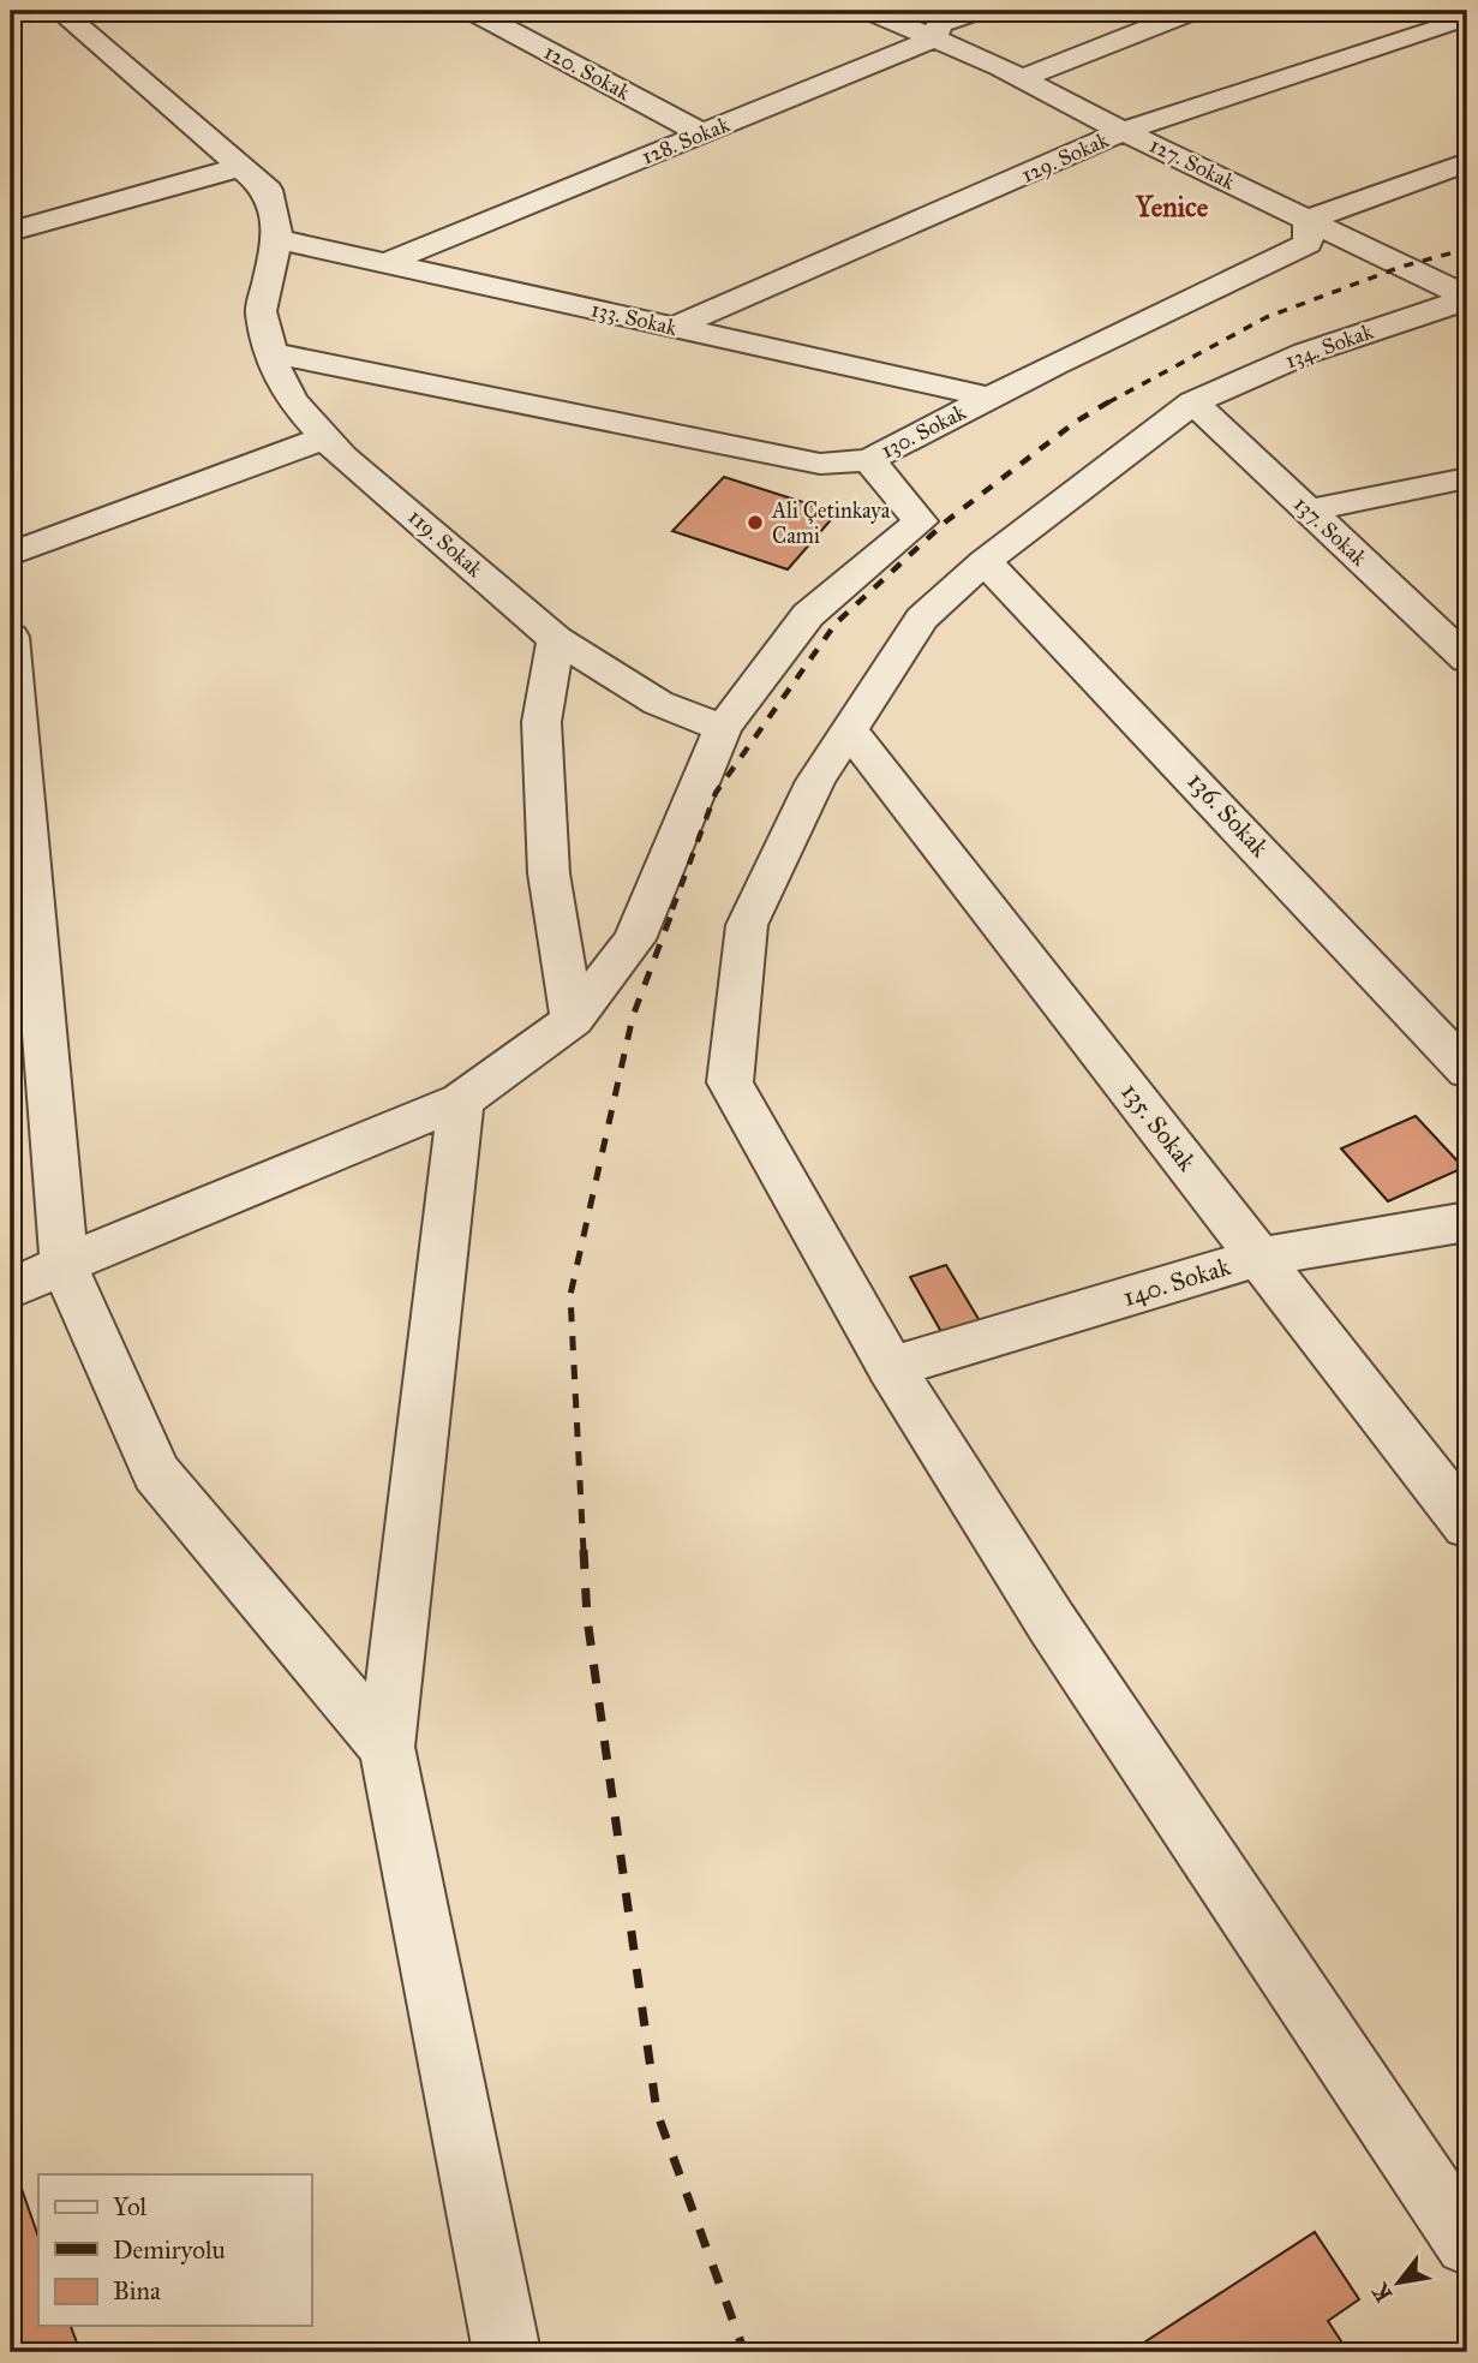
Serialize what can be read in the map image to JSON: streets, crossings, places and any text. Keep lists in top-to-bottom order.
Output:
{
  "streets": {
    "street": [
      "120. Sokak",
      "128. Sokak",
      "129. Sokak",
      "127. Sokak",
      "133. Sokak",
      "134. Sokak",
      "130. Sokak",
      "137. Sokak",
      "119. Sokak",
      "136. Sokak",
      "135. Sokak",
      "140. Sokak"
    ]
  },
  "crossings": [
    ["120. Sokak", "128. Sokak"],
    ["128. Sokak", "127. Sokak"],
    ["128. Sokak", "133. Sokak"],
    ["129. Sokak", "127. Sokak"],
    ["129. Sokak", "133. Sokak"],
    ["127. Sokak", "134. Sokak"],
    ["127. Sokak", "130. Sokak"],
    ["133. Sokak", "130. Sokak"],
    ["133. Sokak", "119. Sokak"],
    ["134. Sokak", "137. Sokak"],
    ["134. Sokak", "136. Sokak"],
    ["134. Sokak", "135. Sokak"],
    ["134. Sokak", "140. Sokak"],
    ["130. Sokak", "119. Sokak"],
    ["135. Sokak", "140. Sokak"]
  ],
  "districts": ["Yenice"],
  "places": ["Ali Çetinkaya Cami"],
  "legend": ["Yol", "Demiryolu", "Bina"],
  "north": "bottom left"
}
